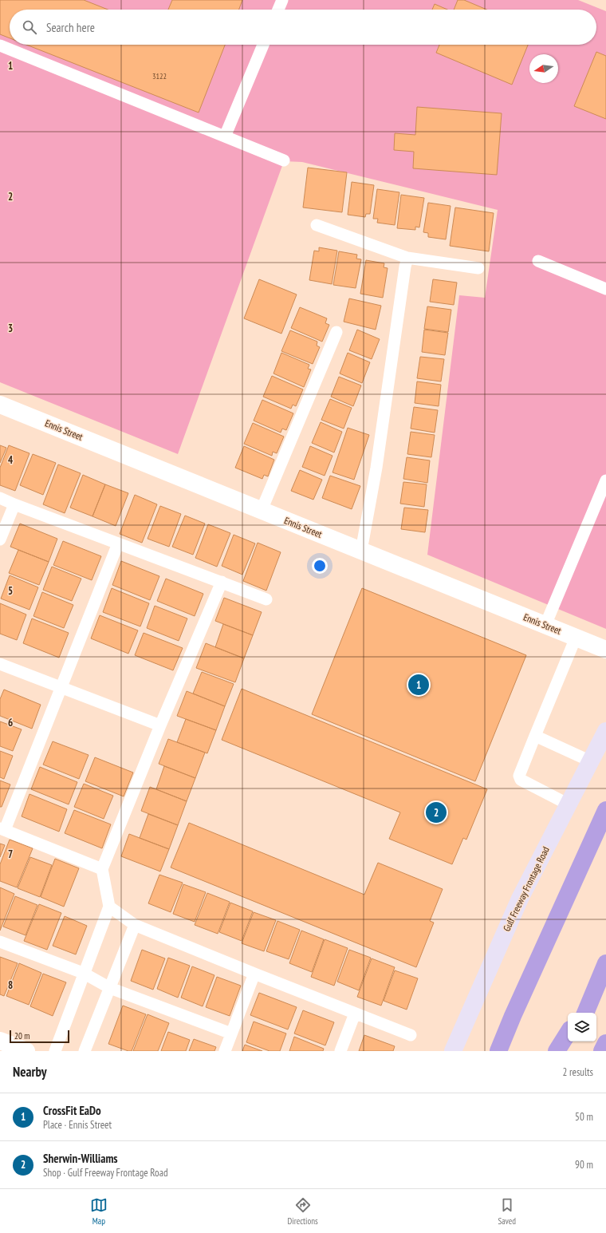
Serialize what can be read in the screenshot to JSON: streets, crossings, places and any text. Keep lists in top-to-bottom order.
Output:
{
  "streets": {
    "main road": ["Gulf Freeway Frontage Road"],
    "street": ["Ennis Street"]
  },
  "house_numbers": ["3122"],
  "scale_bar": "20 m",
  "north": "left",
  "page": {
    "search": "Search here",
    "pins": ["1", "2"],
    "scale": "20 m",
    "heading": ["Nearby", "2 results"],
    "list": [
      {
        "mark": "1",
        "name": "CrossFit EaDo",
        "note": "Place · Ennis Street",
        "value": "50 m"
      },
      {
        "mark": "2",
        "name": "Sherwin-Williams",
        "note": "Shop · Gulf Freeway Frontage Road",
        "value": "90 m"
      }
    ],
    "nav": ["Map", "Directions", "Saved"]
  },
  "grid": {
    "rows": [
      "1",
      "2",
      "3",
      "4",
      "5",
      "6",
      "7",
      "8"
    ]
  }
}
